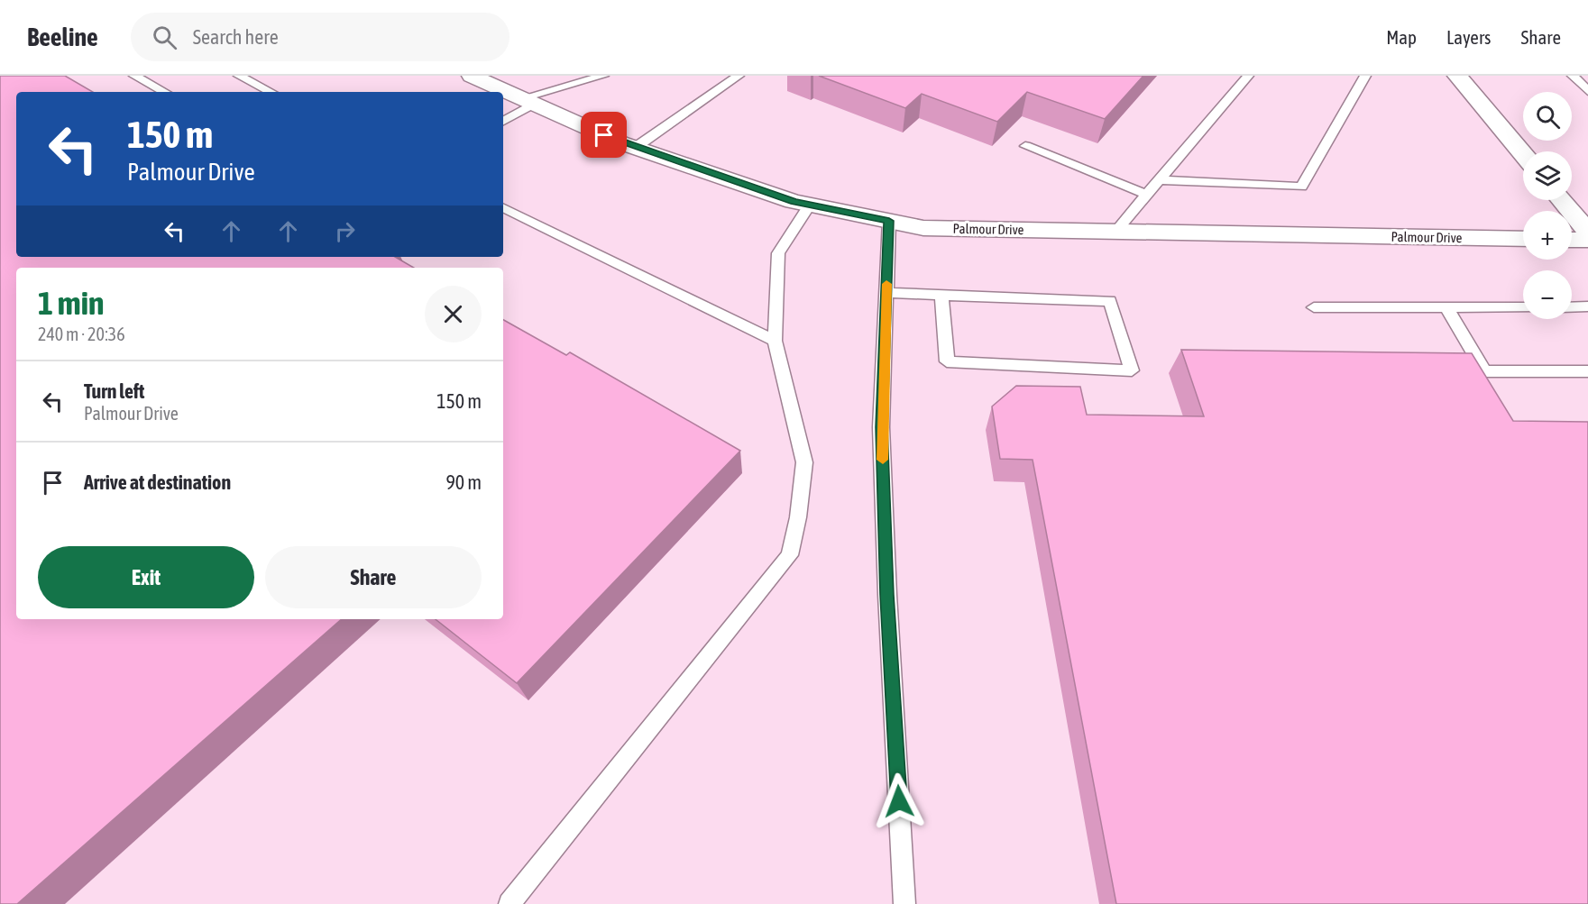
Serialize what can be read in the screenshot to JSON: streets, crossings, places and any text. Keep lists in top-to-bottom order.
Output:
{
  "streets": {
    "street": ["Palmour Drive"]
  },
  "page": {
    "header": "Beeline",
    "search": "Search here",
    "nav": ["Map", "Layers", "Share"],
    "map_buttons": ["+", "−"],
    "turn": ["150 m", "Palmour Drive"],
    "heading": ["1 min", "240 m · 20:36"],
    "list": [
      {
        "name": "Turn left",
        "note": "Palmour Drive",
        "value": "150 m"
      },
      {
        "name": "Arrive at destination",
        "value": "90 m"
      }
    ],
    "buttons": ["Exit", "Share"]
  }
}
